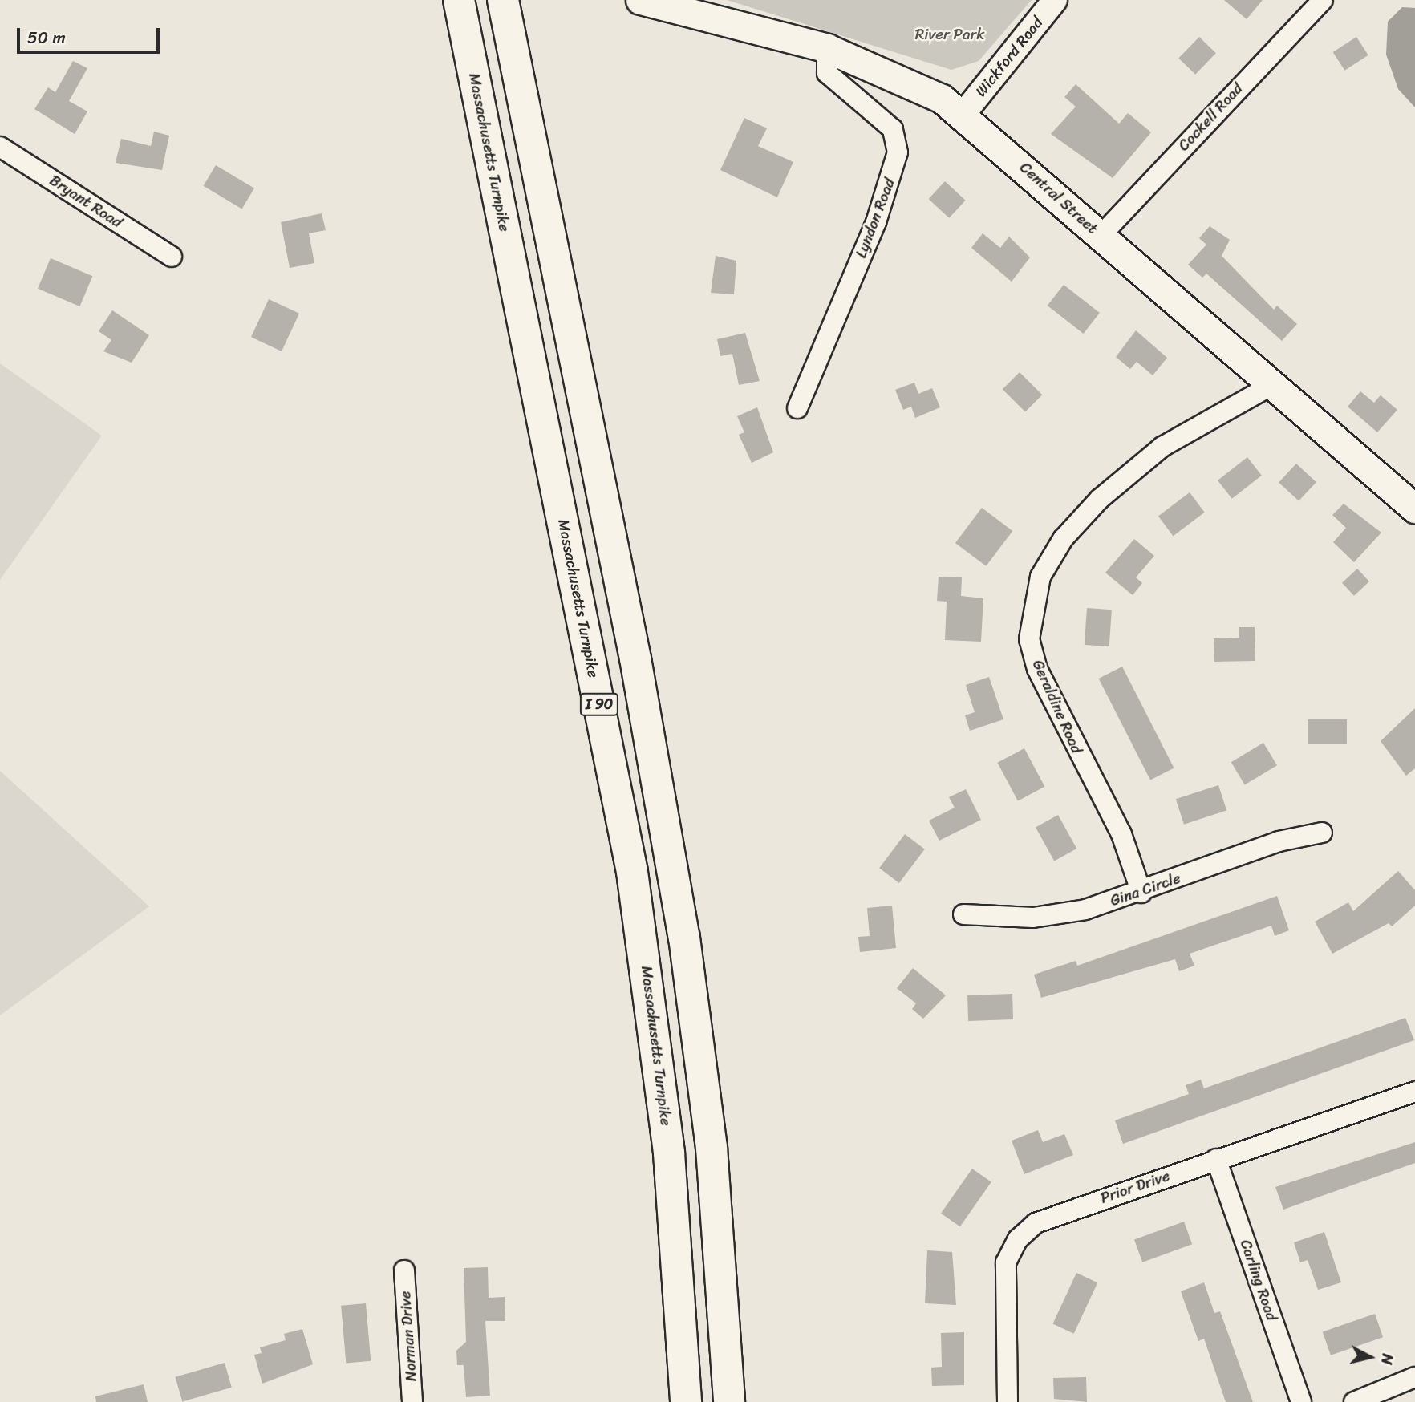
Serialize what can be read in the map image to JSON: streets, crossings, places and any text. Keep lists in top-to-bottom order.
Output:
{
  "streets": {
    "highway": ["Massachusetts Turnpike", "I 90"],
    "main road": ["Central Street"],
    "street": [
      "Wickford Road",
      "Cockell Road",
      "Bryant Road",
      "Lyndon Road",
      "Geraldine Road",
      "Gina Circle",
      "Prior Drive",
      "Carling Road",
      "Norman Drive"
    ]
  },
  "crossings": [
    ["Wickford Road", "Central Street"],
    ["Cockell Road", "Central Street"],
    ["Central Street", "Lyndon Road"],
    ["Central Street", "Geraldine Road"],
    ["Geraldine Road", "Gina Circle"],
    ["Prior Drive", "Carling Road"]
  ],
  "parks": ["River Park"],
  "scale_bar": "50 m",
  "north": "right"
}
